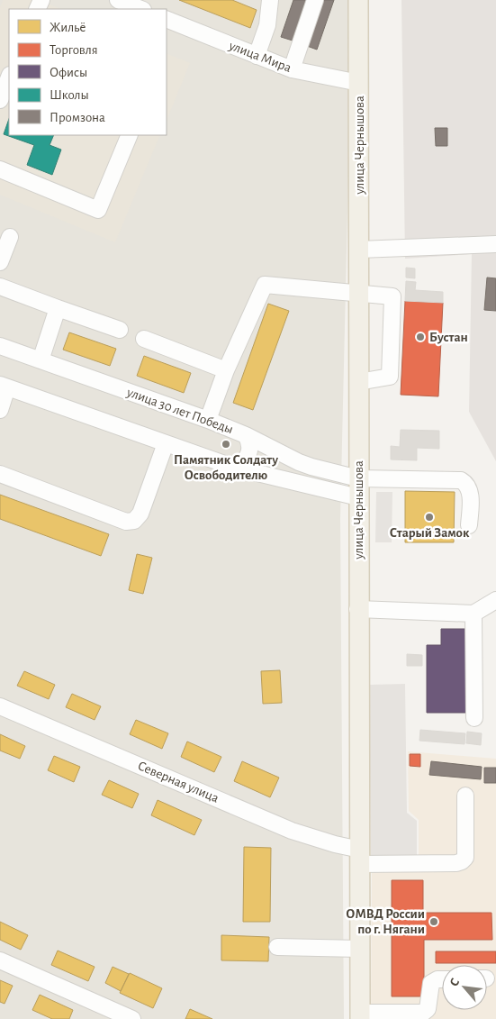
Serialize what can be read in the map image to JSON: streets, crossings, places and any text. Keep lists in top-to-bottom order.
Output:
{
  "streets": {
    "main road": ["улица Чернышова"],
    "street": ["улица Мира", "улица 30 лет Победы", "Северная улица"]
  },
  "crossings": [
    ["улица Мира", "улица Чернышова"],
    ["улица Чернышова", "улица 30 лет Победы"],
    ["улица Чернышова", "Северная улица"]
  ],
  "places": [
    "Бустан",
    "Памятник Солдату Освободителю",
    "Старый Замок",
    "ОМВД России по г. Нягани"
  ],
  "legend": [
    "Жильё",
    "Торговля",
    "Офисы",
    "Школы",
    "Промзона"
  ],
  "north": "top left"
}
